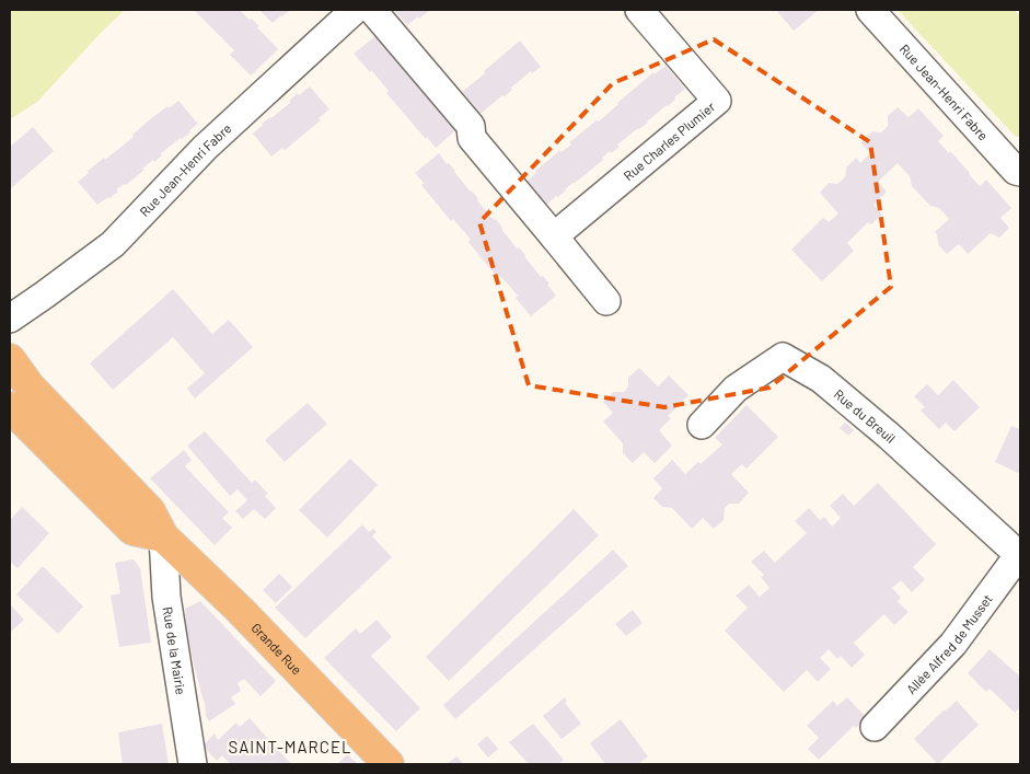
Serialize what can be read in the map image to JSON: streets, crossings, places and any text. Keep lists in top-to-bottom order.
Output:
{
  "streets": {
    "main road": ["Grande Rue"],
    "street": [
      "Rue Jean-Henri Fabre",
      "Rue Charles Plumier",
      "Rue du Breuil",
      "Allée Alfred de Musset",
      "Rue de la Mairie"
    ]
  },
  "crossings": [
    ["Rue du Breuil", "Allée Alfred de Musset"],
    ["Grande Rue", "Rue de la Mairie"]
  ],
  "districts": ["SAINT-MARCEL"]
}
